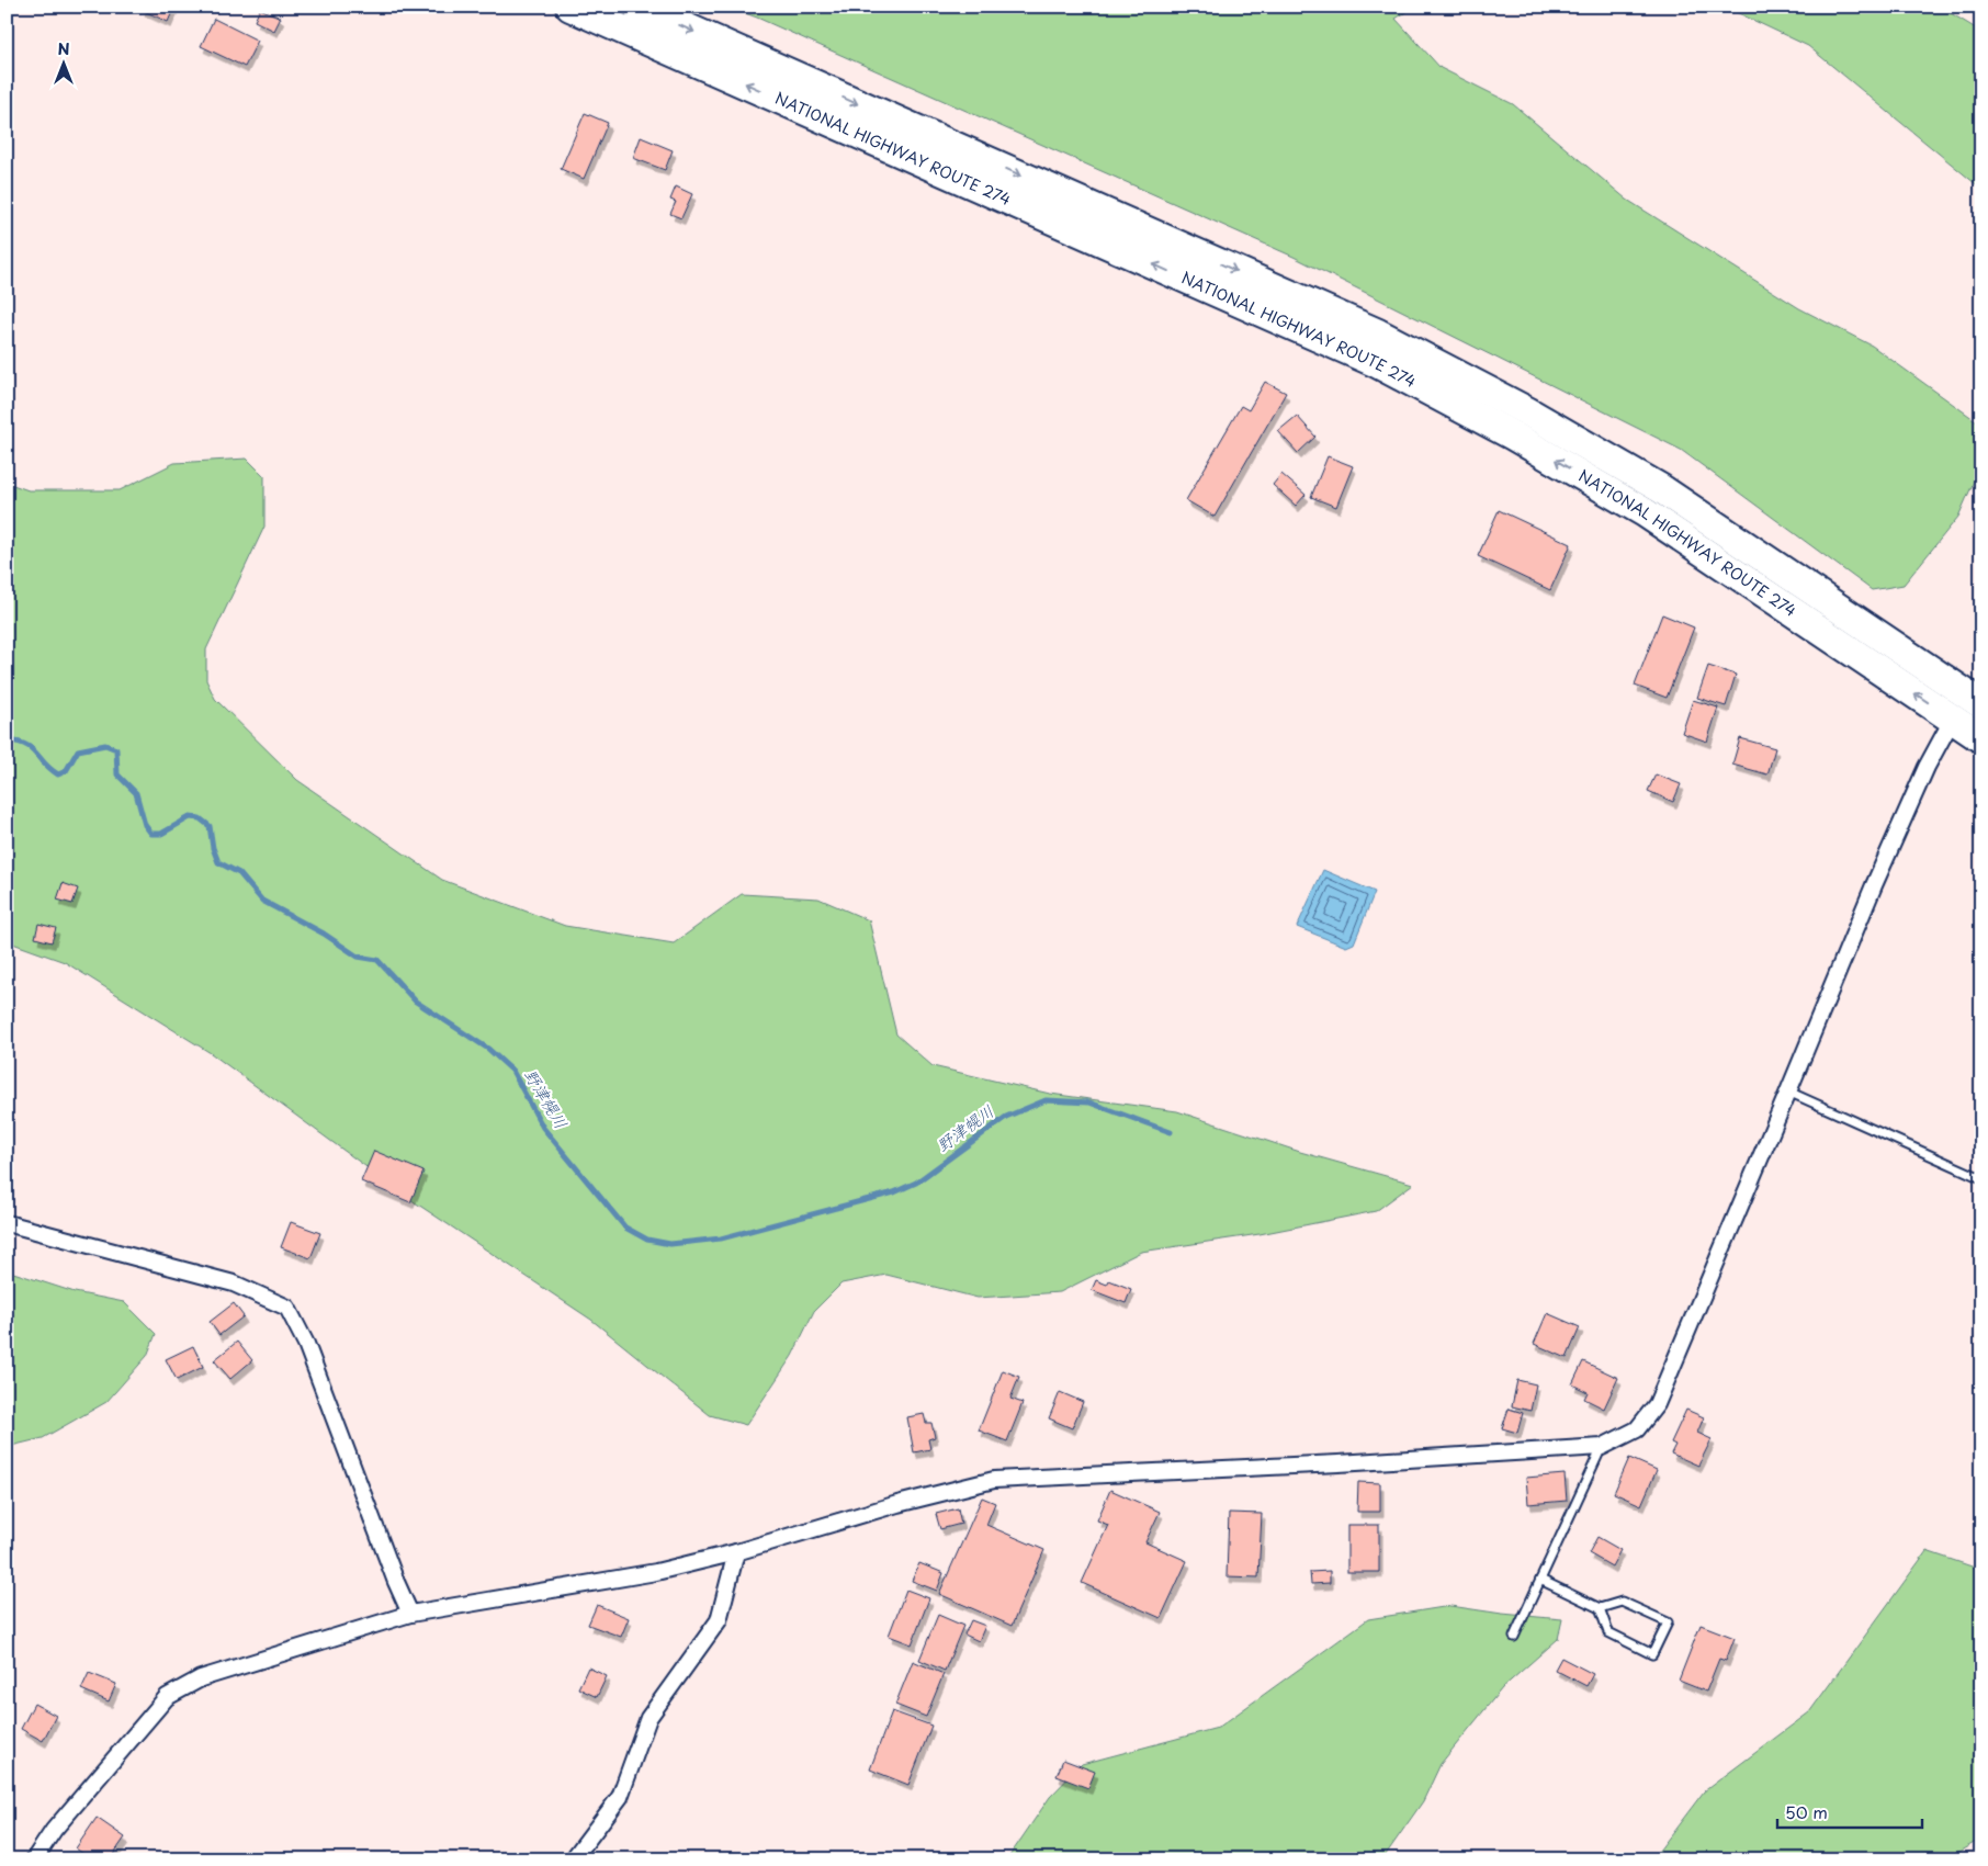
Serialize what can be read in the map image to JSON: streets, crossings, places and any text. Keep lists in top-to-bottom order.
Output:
{
  "streets": {
    "highway": ["NATIONAL HIGHWAY ROUTE 274"]
  },
  "water": ["野津幌川"],
  "scale_bar": "50 m",
  "north": "top"
}
